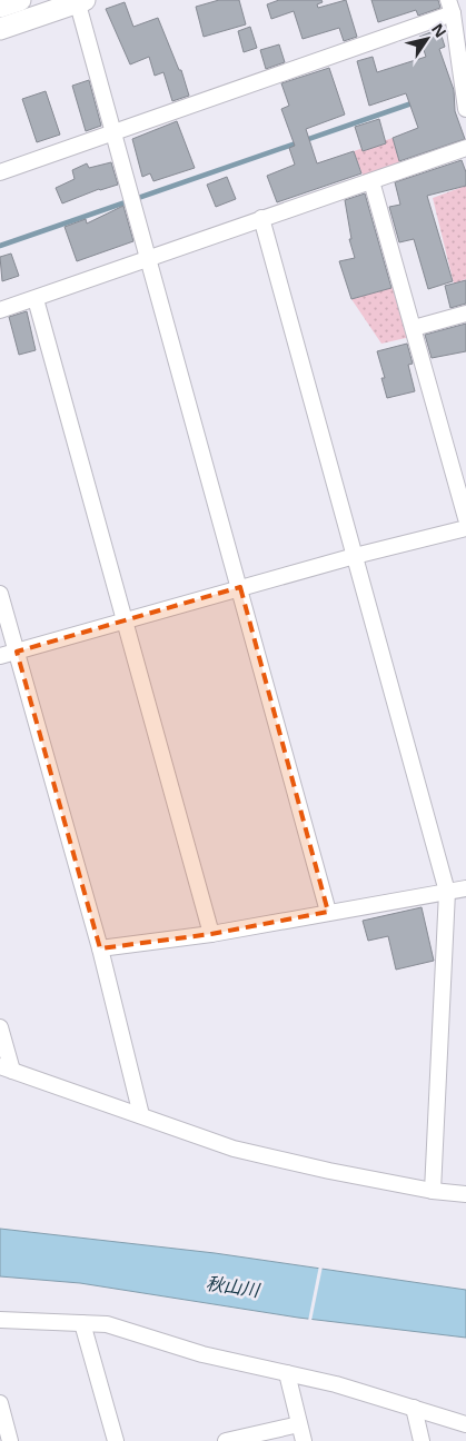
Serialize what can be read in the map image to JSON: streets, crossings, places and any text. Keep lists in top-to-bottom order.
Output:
{
  "water": ["秋山川"],
  "north": "top right"
}
